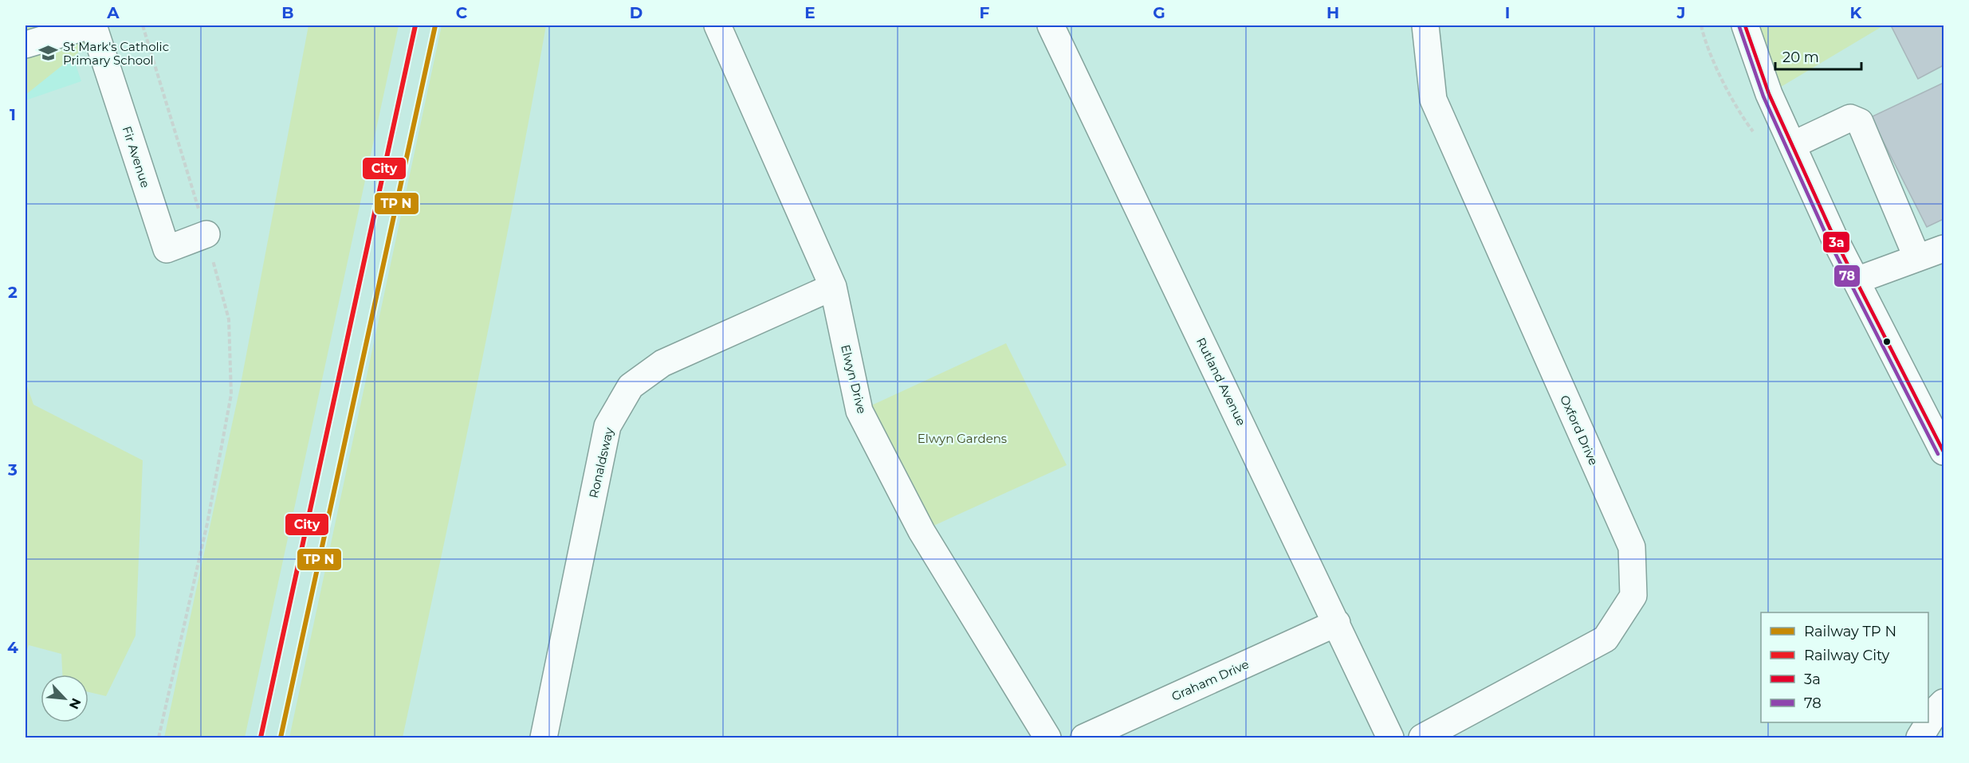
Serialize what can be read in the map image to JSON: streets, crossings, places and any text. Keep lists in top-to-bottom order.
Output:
{
  "streets": {
    "street": [
      "Fir Avenue",
      "Elwyn Drive",
      "Rutland Avenue",
      "Oxford Drive",
      "Ronaldsway",
      "Graham Drive"
    ]
  },
  "crossings": [
    ["Elwyn Drive", "Ronaldsway"],
    ["Rutland Avenue", "Graham Drive"]
  ],
  "parks": ["Elwyn Gardens"],
  "places": {
    "school or university": ["St Mark's Catholic Primary School"]
  },
  "lines": ["rail line City", "transit line 3a", "transit line 78"],
  "legend": [
    "Railway TP N",
    "Railway City",
    "3a",
    "78"
  ],
  "scale_bar": "20 m",
  "north": "bottom right",
  "grid": {
    "columns": [
      "A",
      "B",
      "C",
      "D",
      "E",
      "F",
      "G",
      "H",
      "I",
      "J",
      "K"
    ],
    "rows": [
      "1",
      "2",
      "3",
      "4"
    ]
  }
}
